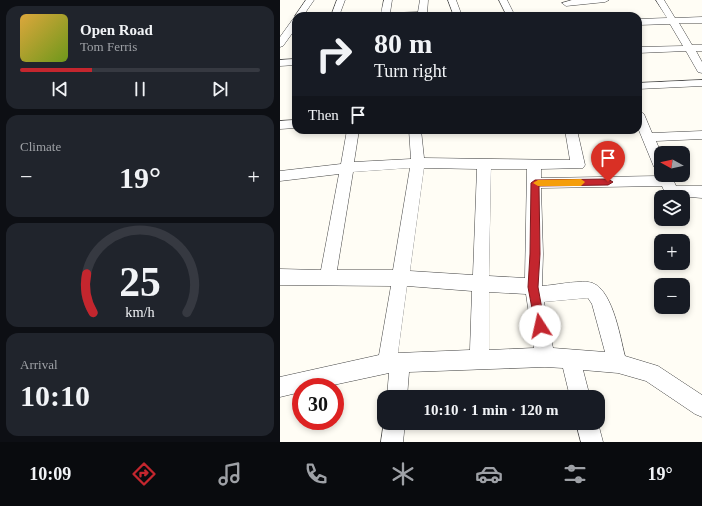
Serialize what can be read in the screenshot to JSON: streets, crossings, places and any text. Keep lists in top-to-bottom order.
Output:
{
  "north": "left",
  "page": {
    "turn": ["80 m", "Turn right"],
    "song": ["Open Road", "Tom Ferris"],
    "then": "Then",
    "tile": [
      "Climate",
      ["Arrival", "10:10"]
    ],
    "map_buttons": ["+", "−"],
    "heat": ["−", "19°", "+"],
    "limit": "30",
    "trip": "10:10 · 1 min · 120 m",
    "tabs": ["10:09", "19°"],
    "gauge": ["25", "km/h"]
  }
}
